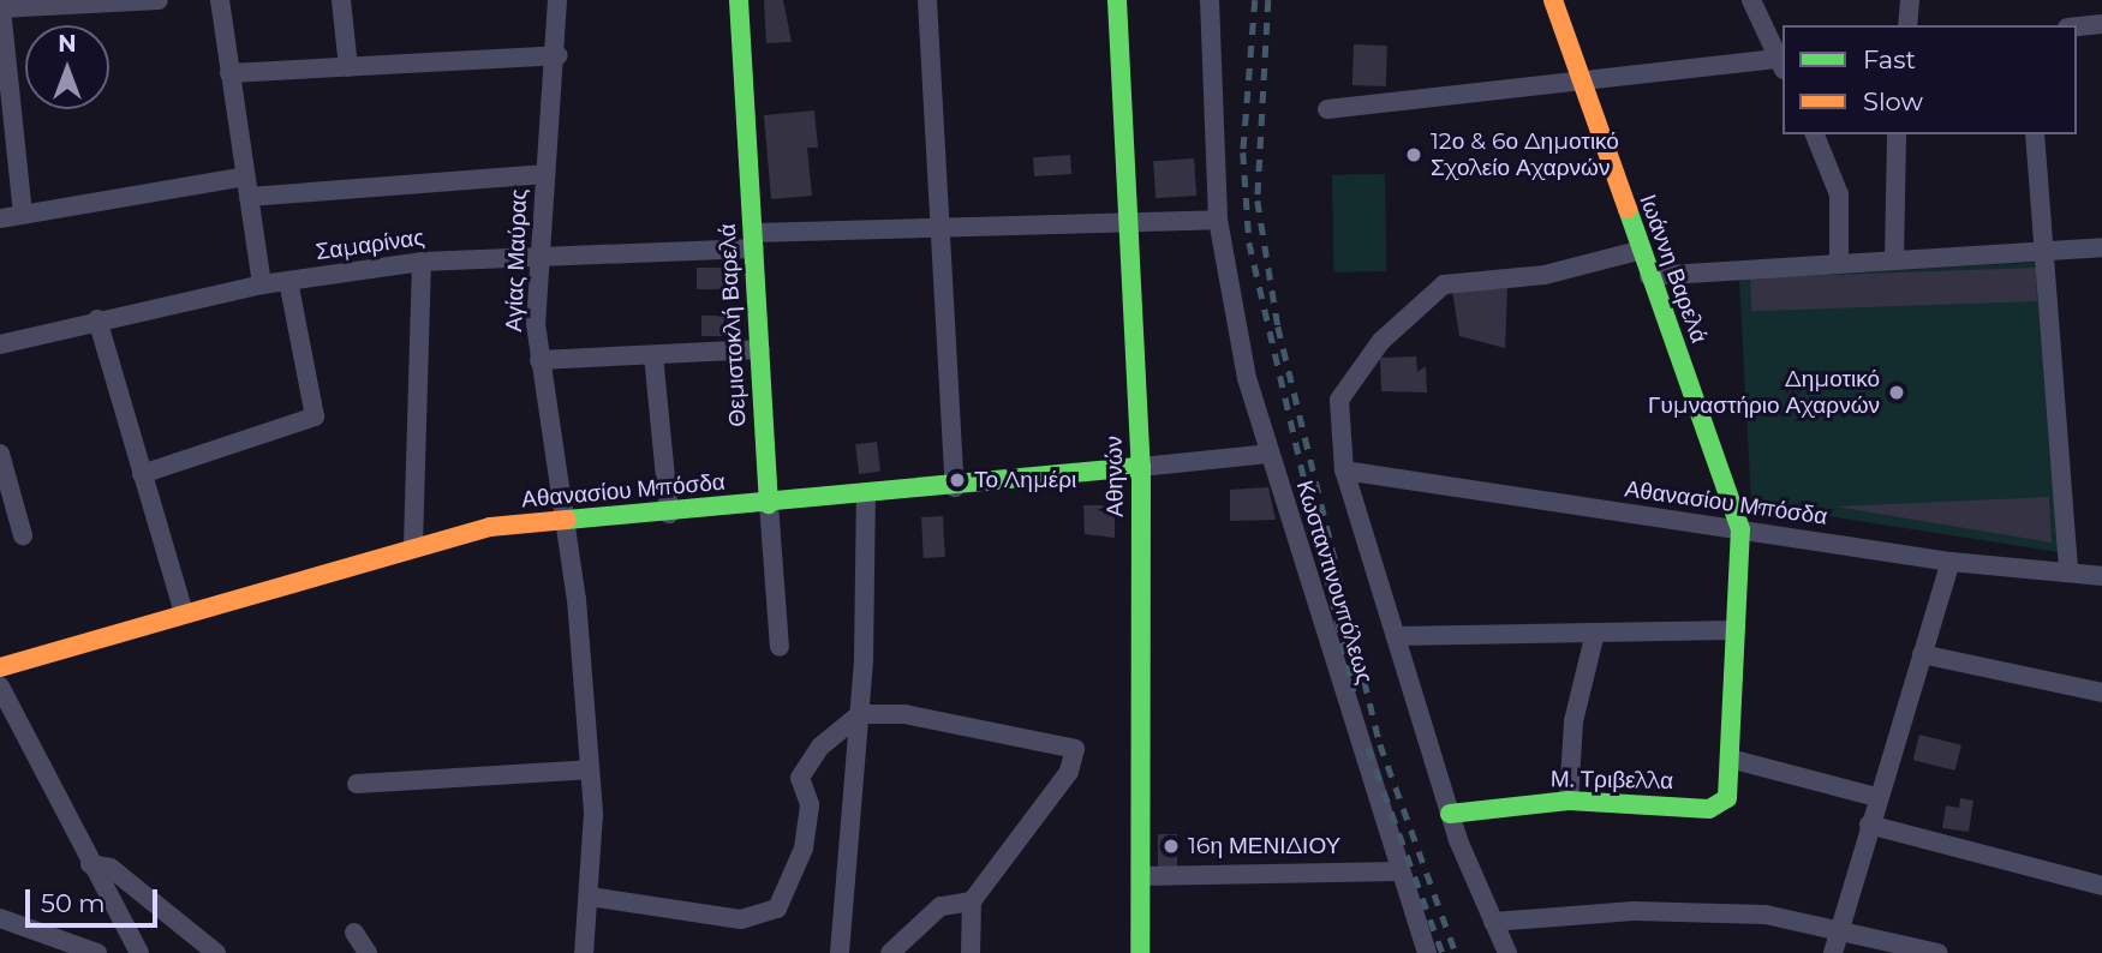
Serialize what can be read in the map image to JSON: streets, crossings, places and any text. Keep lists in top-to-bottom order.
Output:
{
  "streets": {
    "street": [
      "Σαμαρίνας",
      "Αγίας Μαύρας",
      "Ιωάννη Βαρελά",
      "Θεμιστοκλή Βαρελά",
      "Αθηνών",
      "Αθανασίου Μπόσδα",
      "Κωσταντινουπόλεως",
      "Μ. Τριβελλα"
    ]
  },
  "crossings": [
    ["Σαμαρίνας", "Αγίας Μαύρας"],
    ["Σαμαρίνας", "Θεμιστοκλή Βαρελά"],
    ["Σαμαρίνας", "Αθηνών"],
    ["Σαμαρίνας", "Κωσταντινουπόλεως"],
    ["Αγίας Μαύρας", "Αθανασίου Μπόσδα"],
    ["Ιωάννη Βαρελά", "Αθανασίου Μπόσδα"],
    ["Ιωάννη Βαρελά", "Κωσταντινουπόλεως"],
    ["Ιωάννη Βαρελά", "Μ. Τριβελλα"],
    ["Θεμιστοκλή Βαρελά", "Αθανασίου Μπόσδα"],
    ["Αθηνών", "Αθανασίου Μπόσδα"],
    ["Αθανασίου Μπόσδα", "Κωσταντινουπόλεως"],
    ["Κωσταντινουπόλεως", "Μ. Τριβελλα"]
  ],
  "places": [
    "12ο & 6ο Δημοτικό Σχολείο Αχαρνών",
    "Δημοτικό Γυμναστήριο Αχαρνών",
    "Το Λημέρι",
    "16η ΜΕΝΙΔΙΟΥ"
  ],
  "legend": ["Fast", "Slow"],
  "scale_bar": "50 m",
  "north": "top"
}
